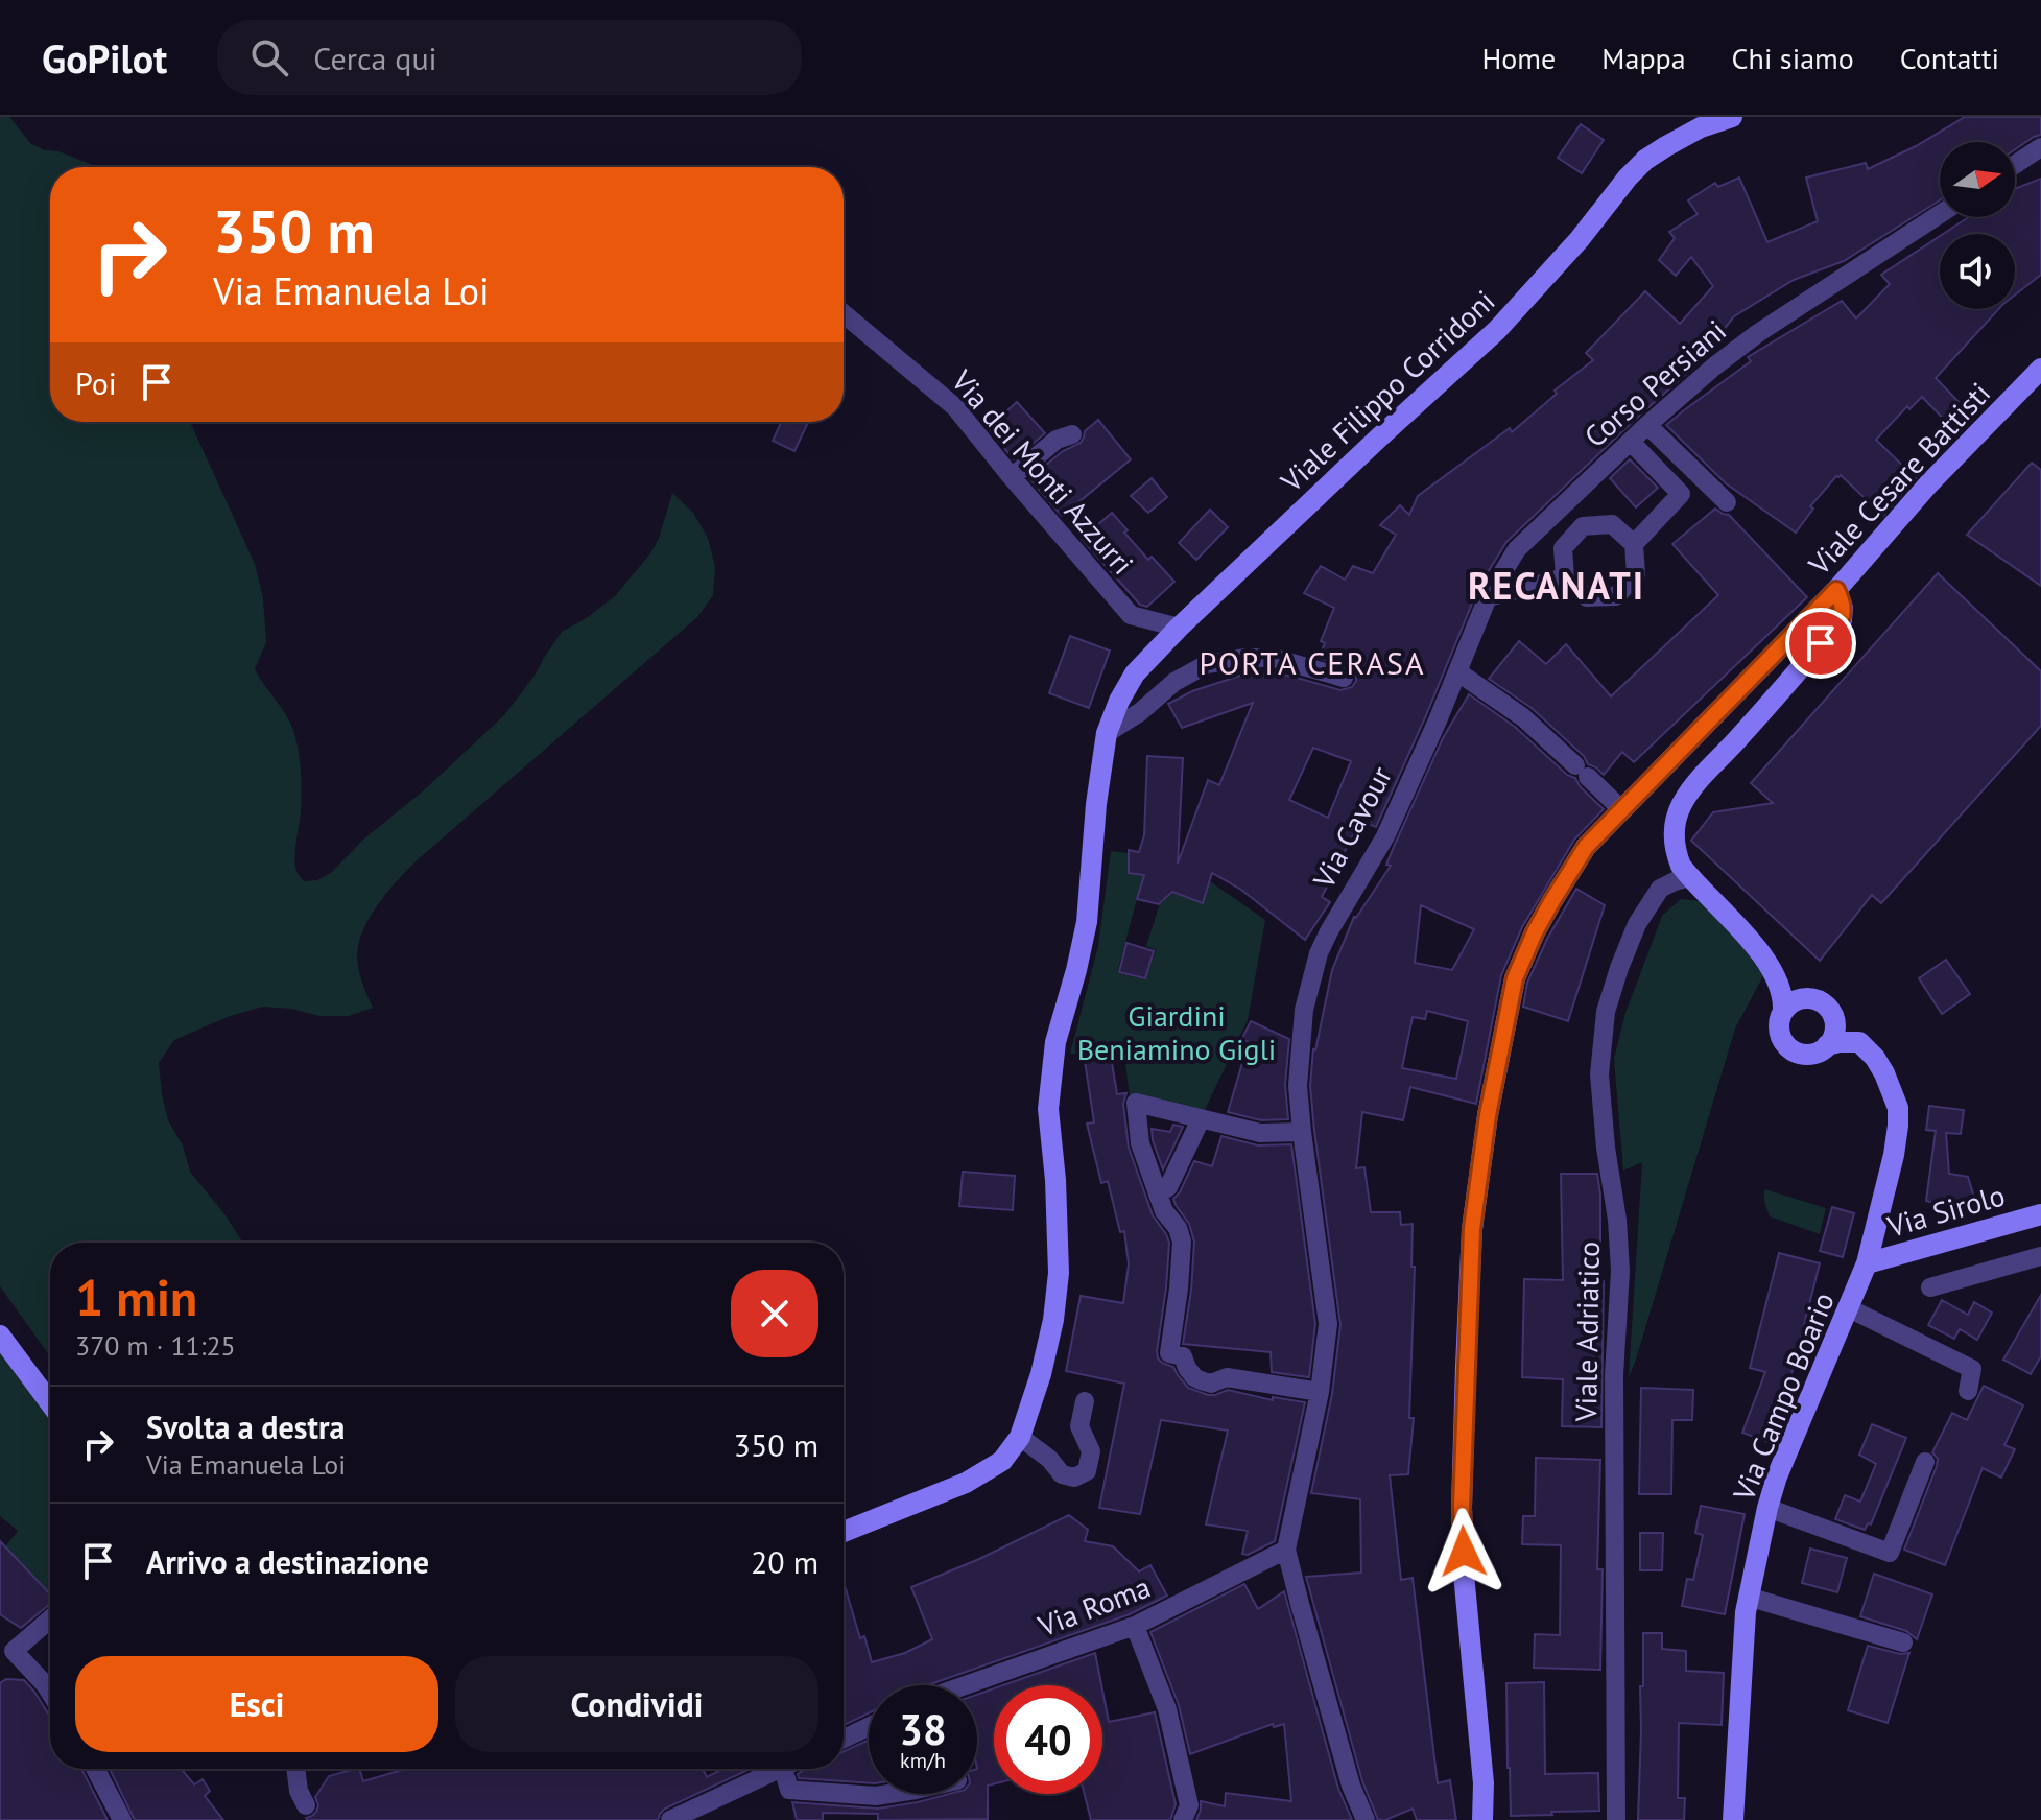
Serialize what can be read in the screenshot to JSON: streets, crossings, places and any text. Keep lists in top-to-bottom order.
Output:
{
  "streets": {
    "street": [
      "Corso Persiani",
      "Viale Filippo Corridoni",
      "Via dei Monti Azzurri",
      "Viale Cesare Battisti",
      "Via Cavour",
      "Via Sirolo",
      "Viale Adriatico",
      "Via Campo Boario",
      "Via Roma"
    ]
  },
  "crossings": [
    ["Corso Persiani", "Via Cavour"],
    ["Viale Filippo Corridoni", "Via dei Monti Azzurri"],
    ["Via Cavour", "Via Roma"],
    ["Via Sirolo", "Via Campo Boario"]
  ],
  "districts": ["RECANATI", "PORTA CERASA"],
  "parks": ["Giardini Beniamino Gigli"],
  "north": "right",
  "page": {
    "header": "GoPilot",
    "search": "Cerca qui",
    "nav": [
      "Home",
      "Mappa",
      "Chi siamo",
      "Contatti"
    ],
    "turn": ["350 m", "Via Emanuela Loi"],
    "then": "Poi",
    "heading": ["1 min", "370 m · 11:25"],
    "list": [
      {
        "name": "Svolta a destra",
        "note": "Via Emanuela Loi",
        "value": "350 m"
      },
      {
        "name": "Arrivo a destinazione",
        "value": "20 m"
      }
    ],
    "buttons": ["Esci", "Condividi"],
    "speed": "38 km/h",
    "limit": "40"
  }
}
